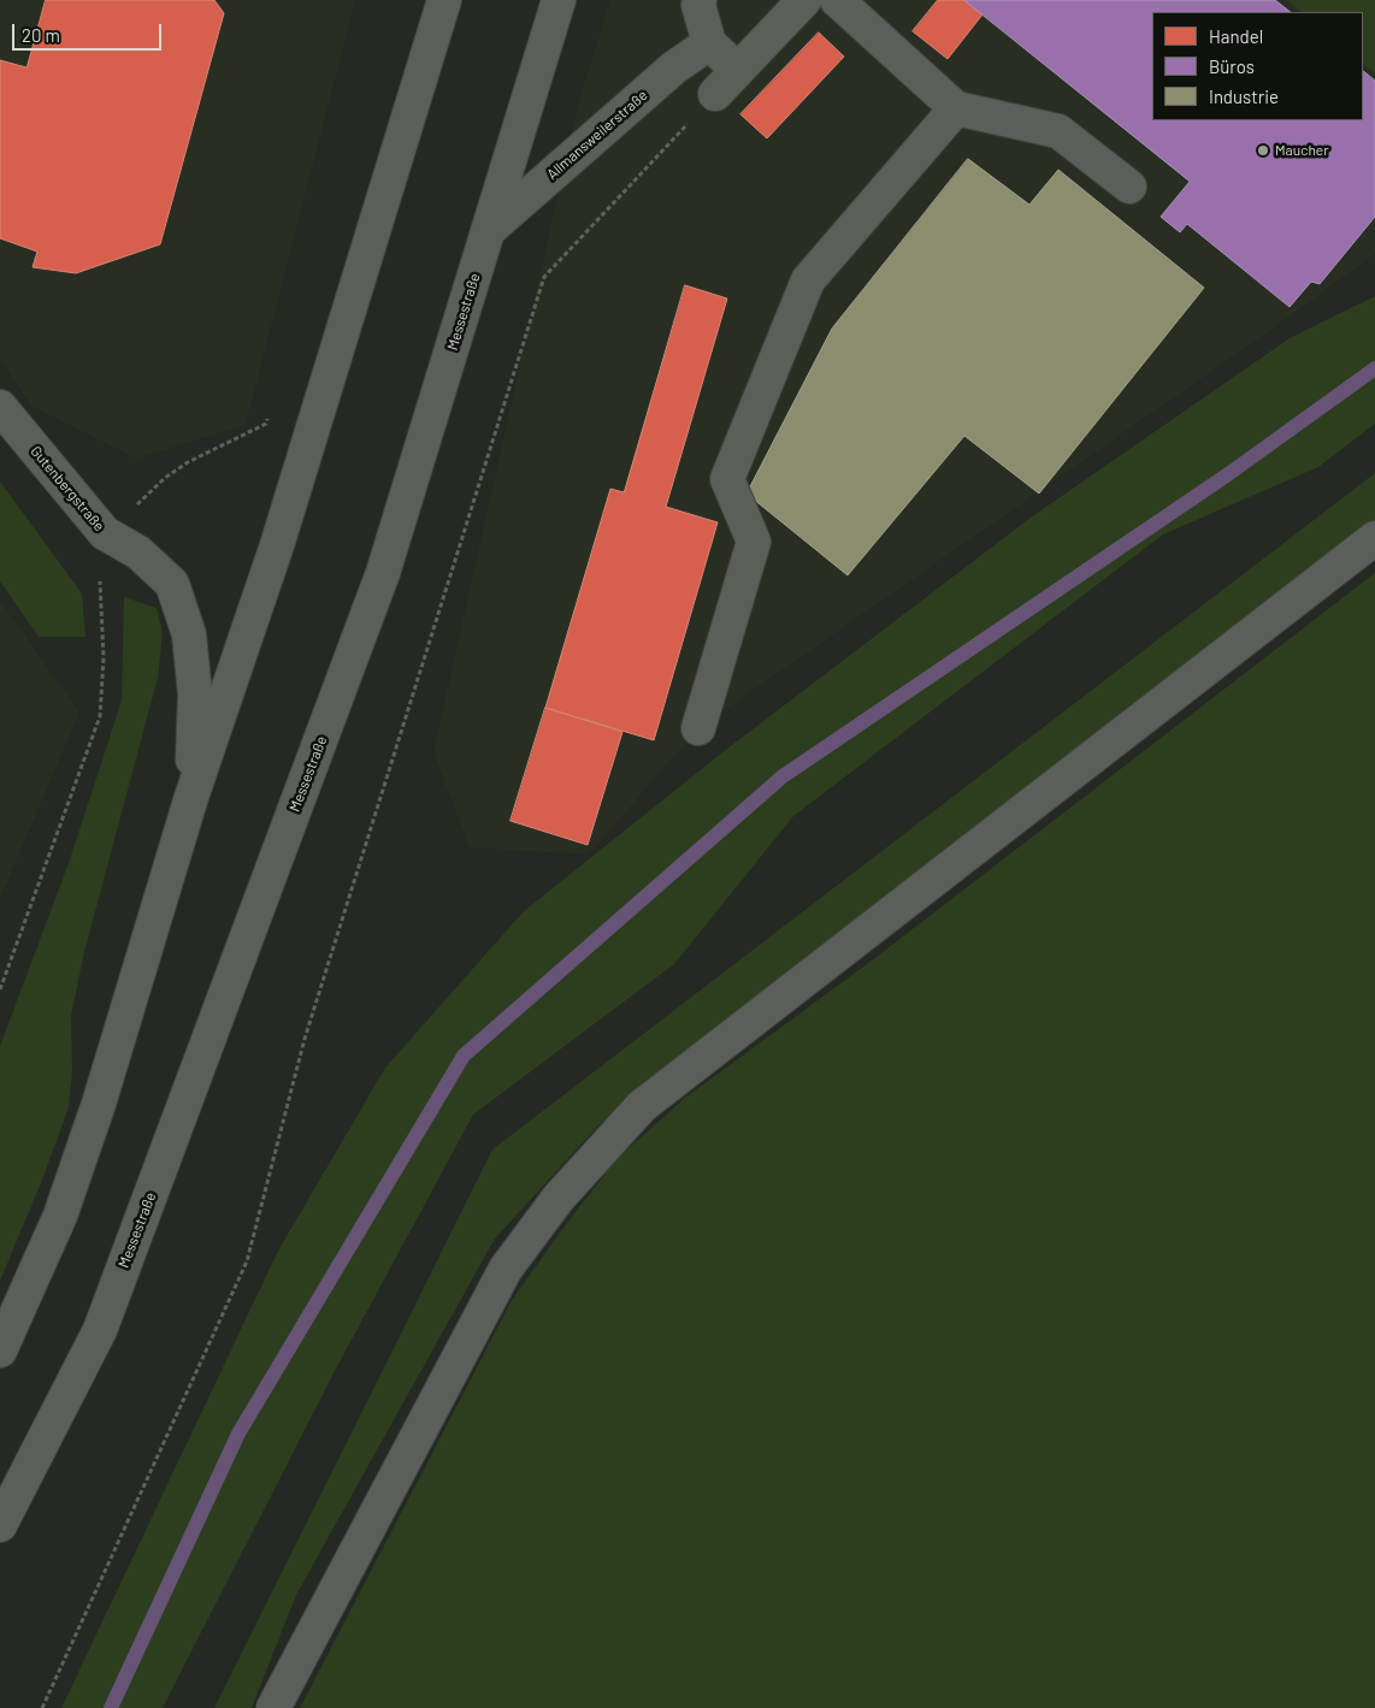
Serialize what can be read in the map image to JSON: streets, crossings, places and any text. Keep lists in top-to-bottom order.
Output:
{
  "streets": {
    "street": ["Allmansweilerstraße", "Messestraße", "Gutenbergstraße"]
  },
  "crossings": [
    ["Allmansweilerstraße", "Messestraße"]
  ],
  "places": ["Maucher"],
  "legend": ["Handel", "Büros", "Industrie"],
  "scale_bar": "20 m"
}
